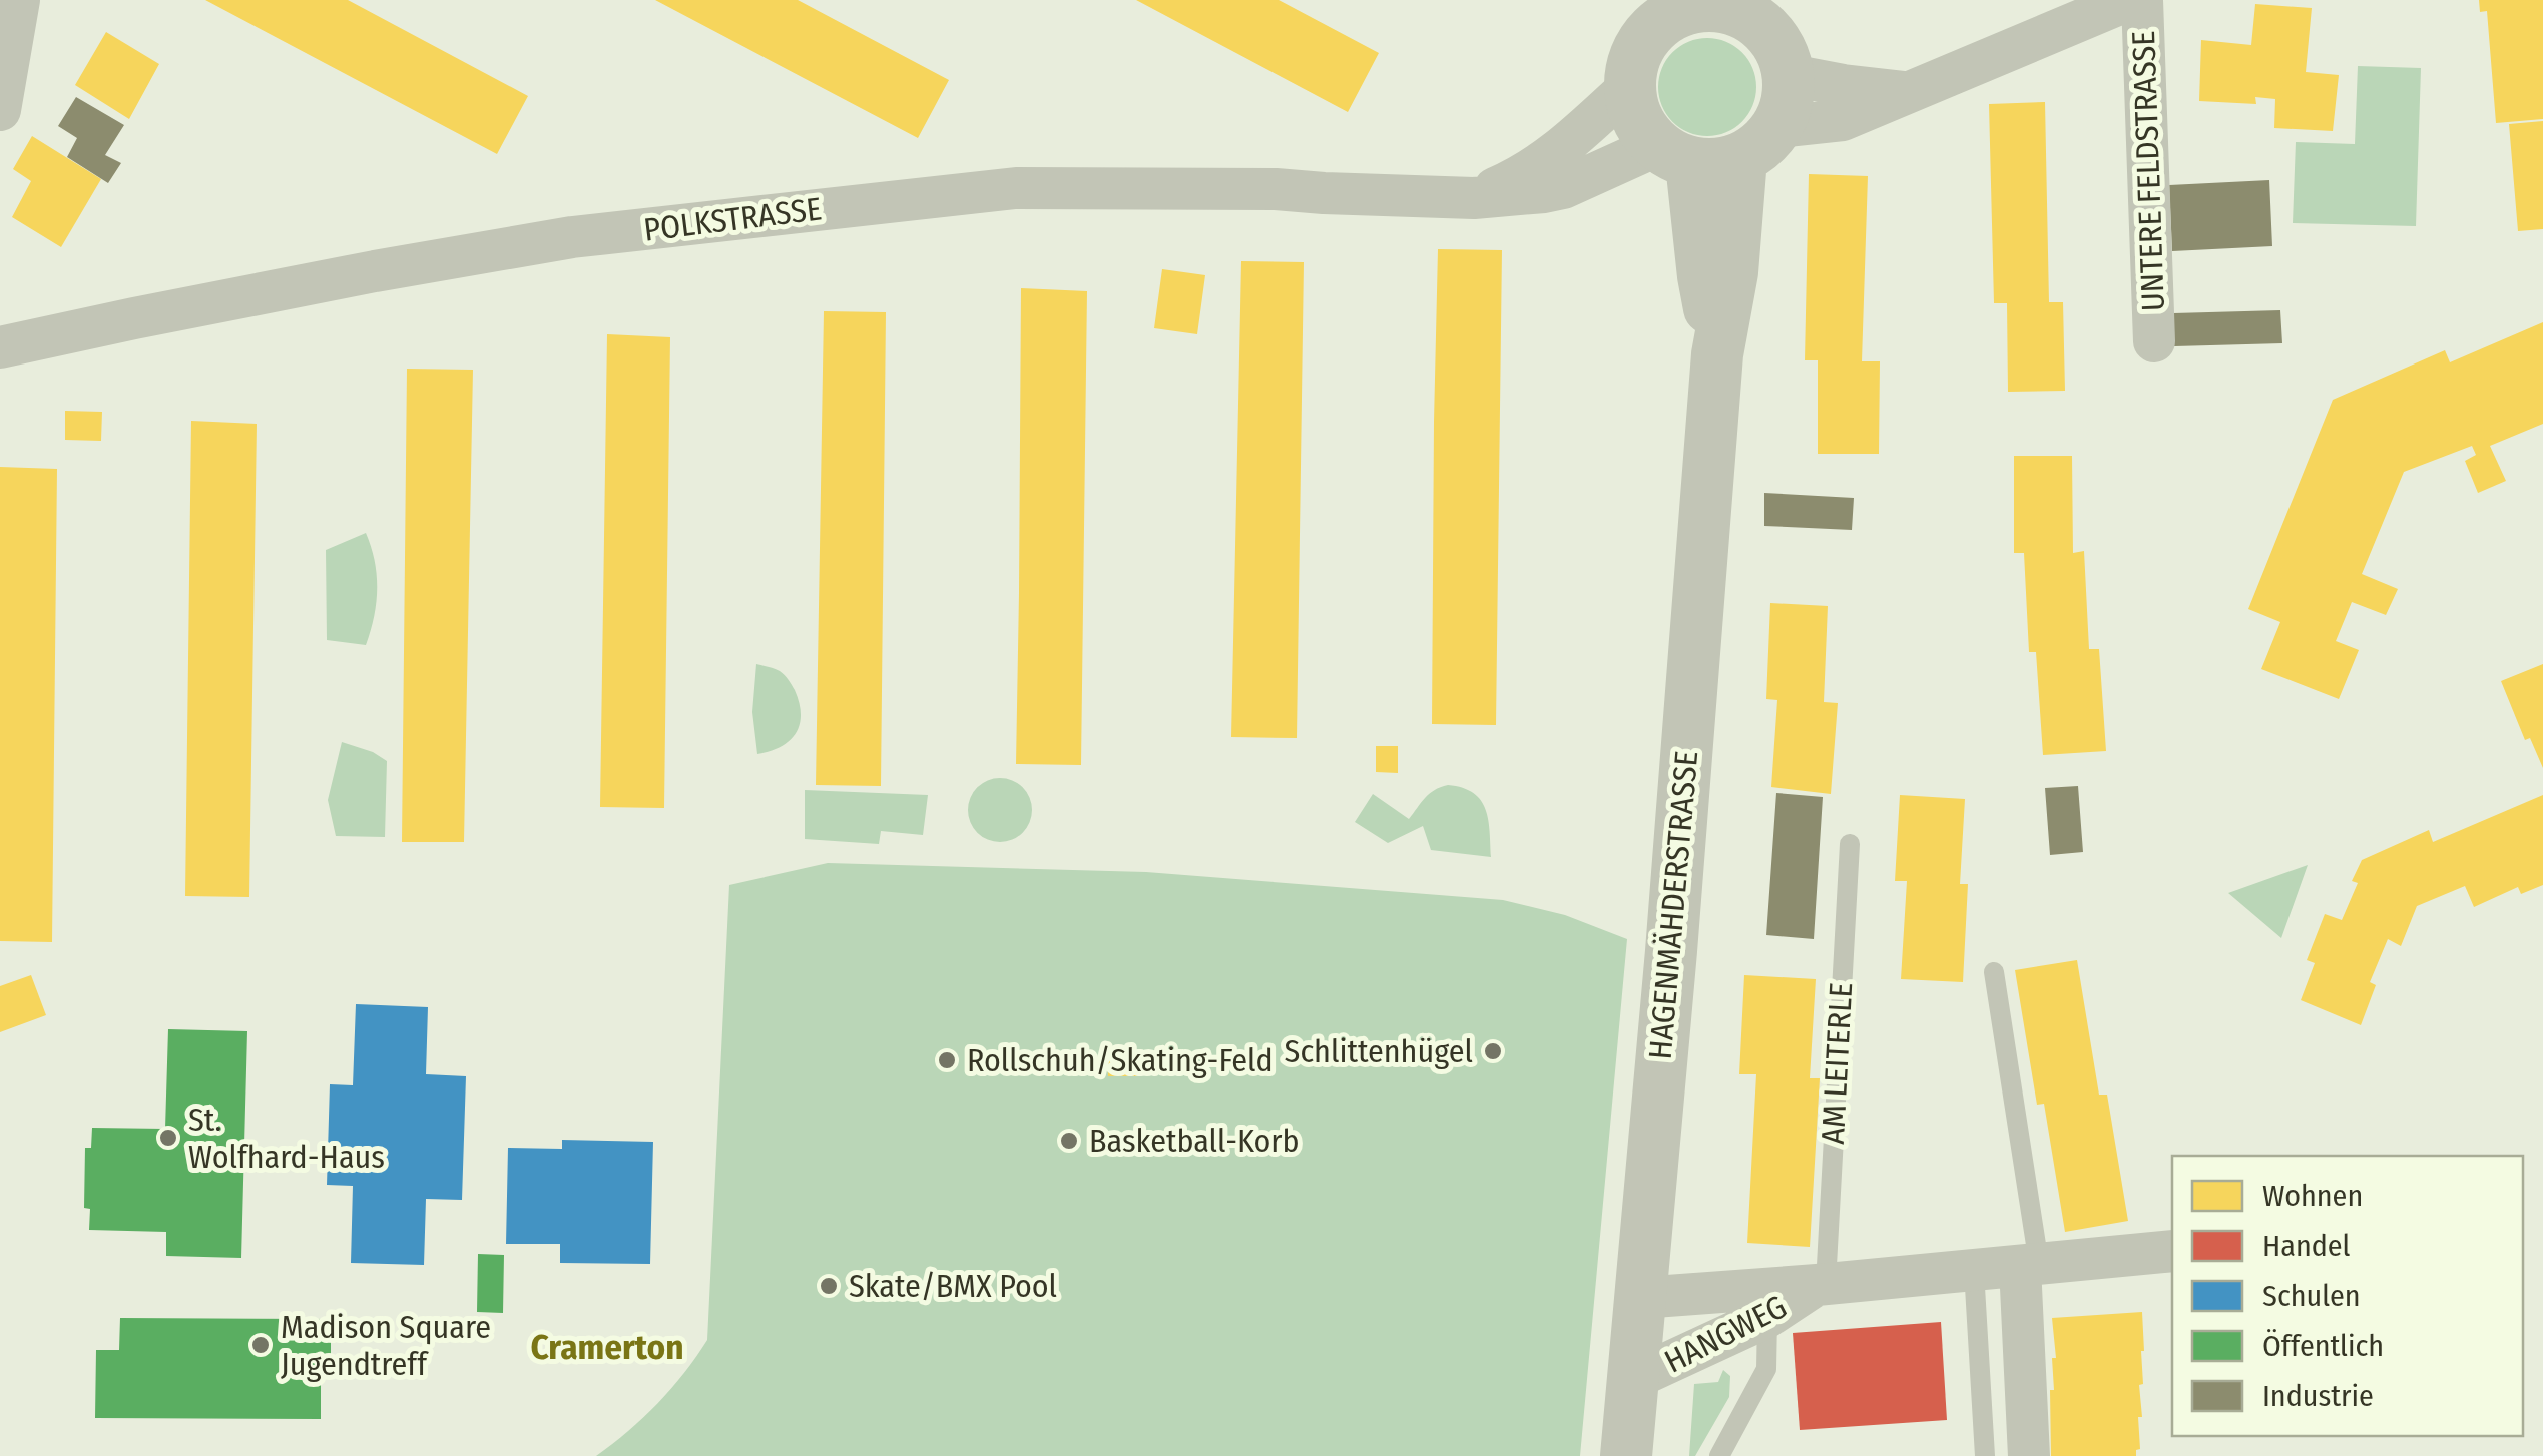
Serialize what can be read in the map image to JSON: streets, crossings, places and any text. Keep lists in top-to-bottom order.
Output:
{
  "streets": {
    "street": [
      "UNTERE FELDSTRASSE",
      "POLKSTRASSE",
      "HAGENMÄHDERSTRASSE",
      "HANGWEG"
    ],
    "lane": ["AM LEITERLE"]
  },
  "crossings": [
    ["POLKSTRASSE", "HAGENMÄHDERSTRASSE"],
    ["HAGENMÄHDERSTRASSE", "HANGWEG"],
    ["AM LEITERLE", "HANGWEG"]
  ],
  "districts": ["Cramerton"],
  "places": [
    "Schlittenhügel",
    "Rollschuh/Skating-Feld",
    "St. Wolfhard-Haus",
    "Basketball-Korb",
    "Skate/BMX Pool",
    "Madison Square Jugendtreff"
  ],
  "legend": [
    "Wohnen",
    "Handel",
    "Schulen",
    "Öffentlich",
    "Industrie"
  ]
}
